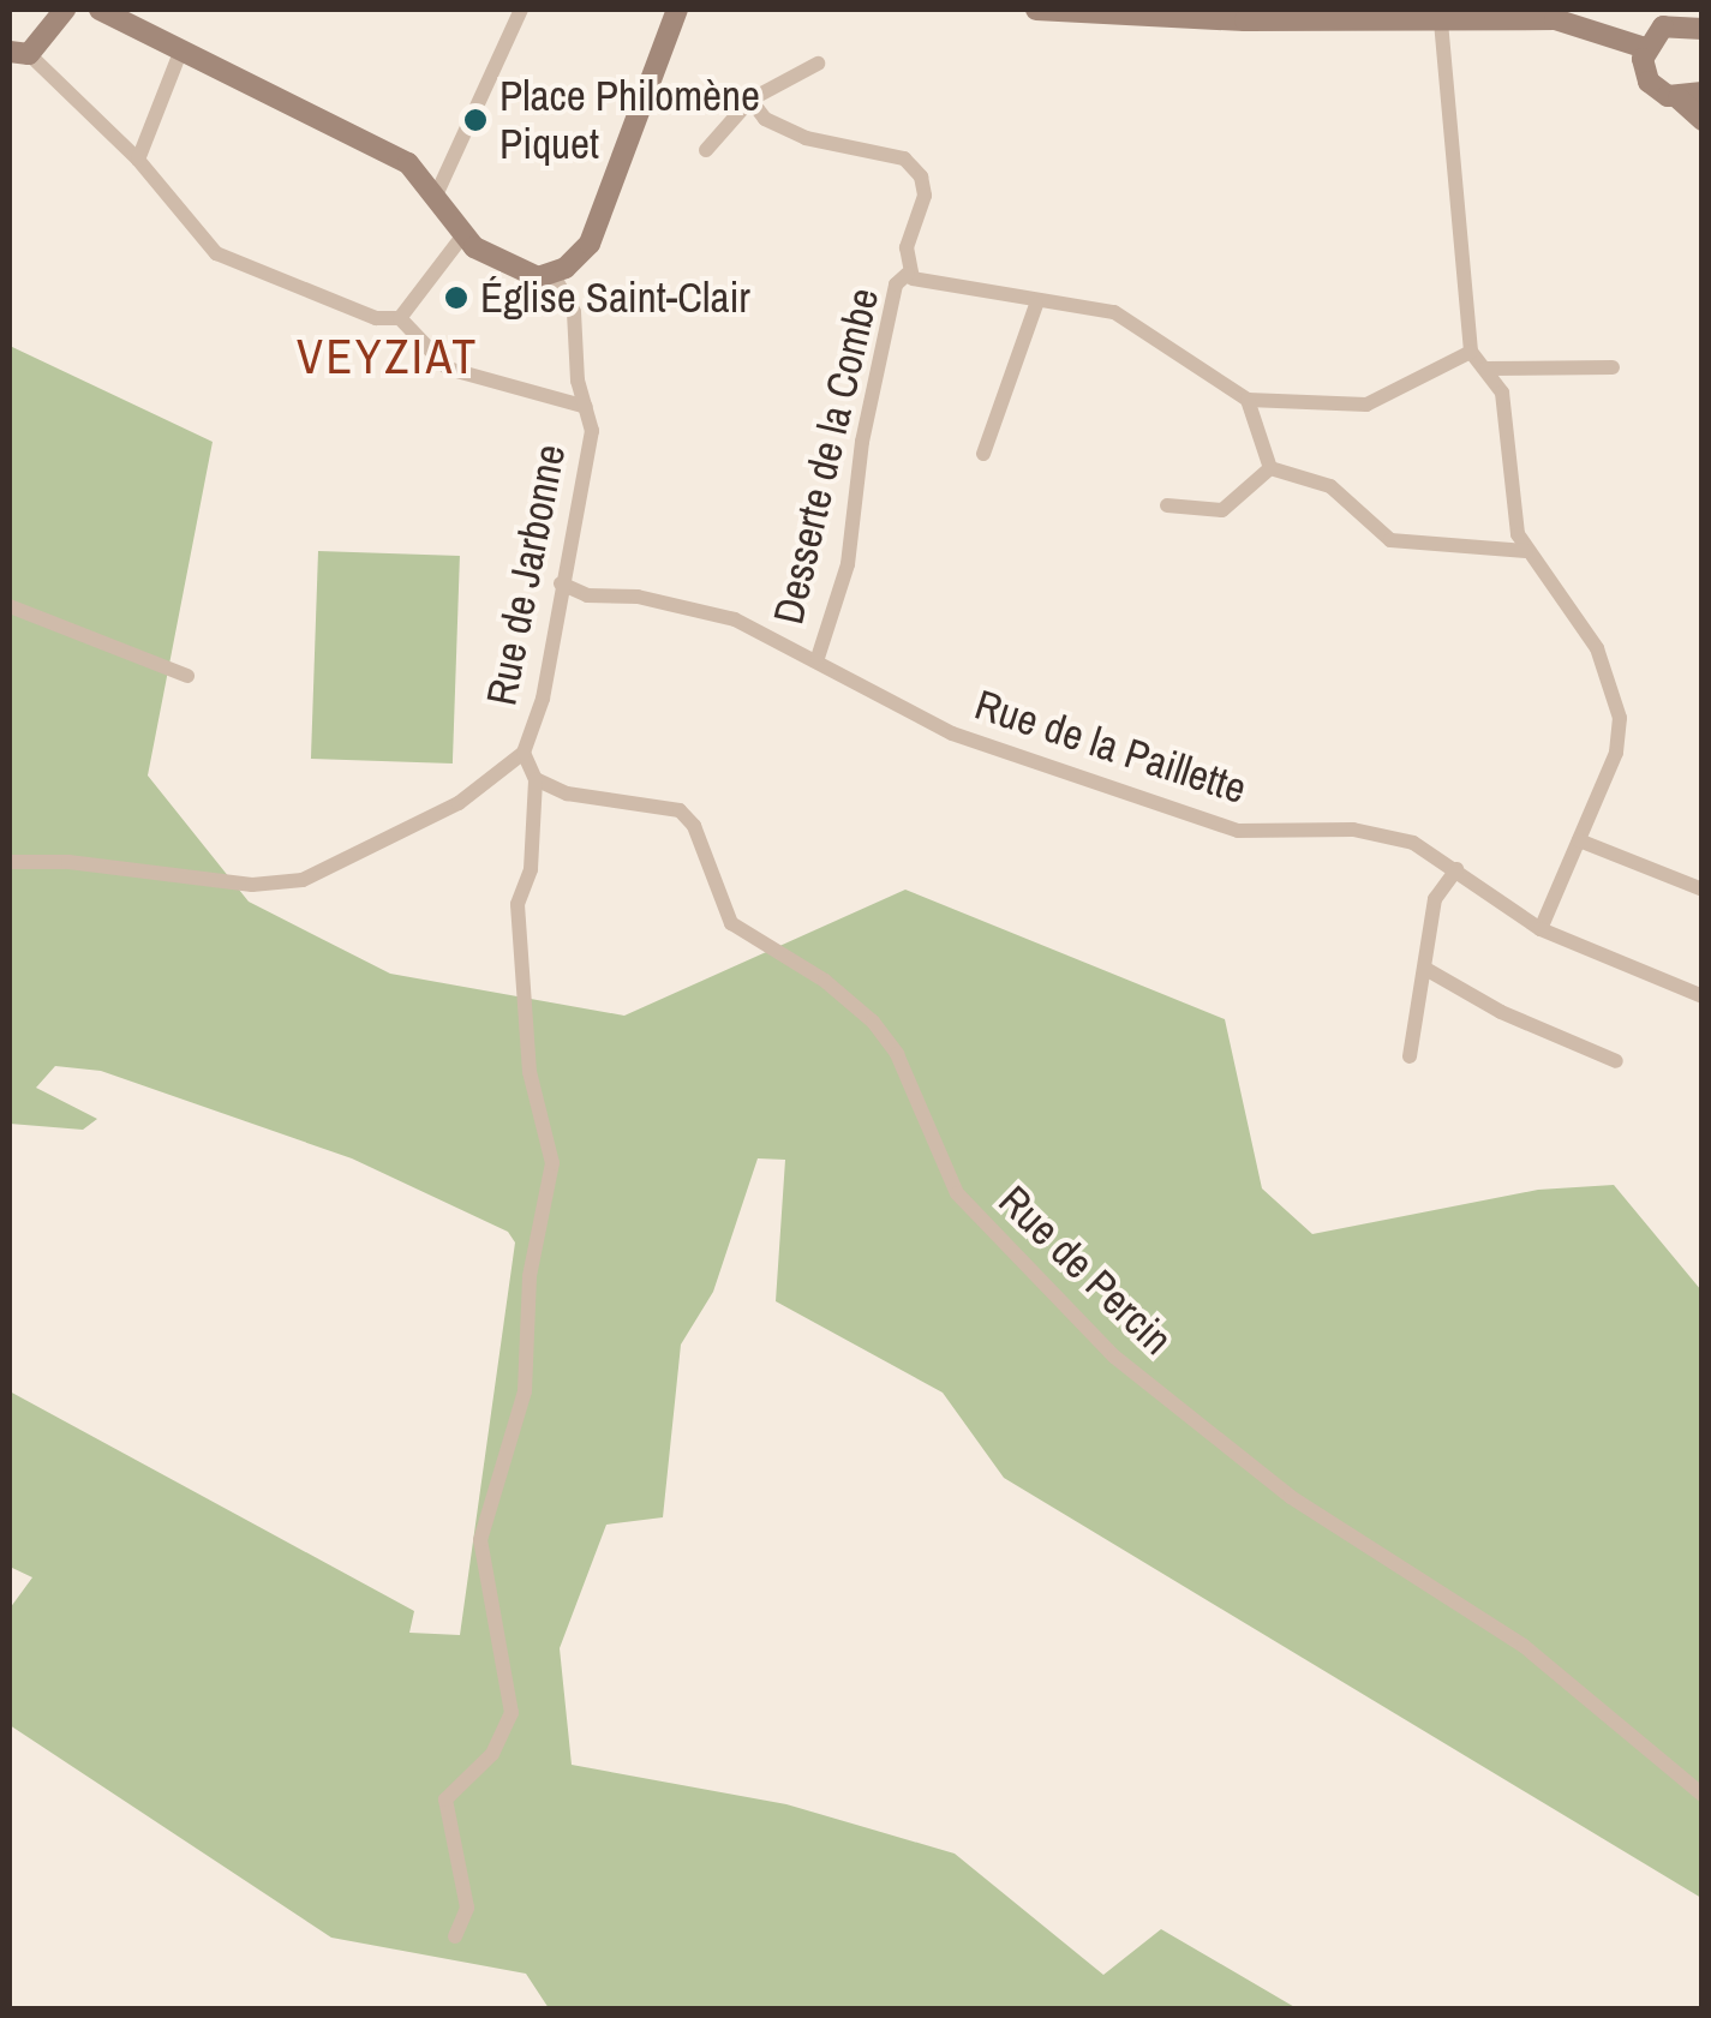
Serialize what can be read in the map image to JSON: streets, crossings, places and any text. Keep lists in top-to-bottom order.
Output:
{
  "streets": {
    "street": [
      "Desserte de la Combe",
      "Rue de Jarbonne",
      "Rue de la Paillette",
      "Rue de Percin"
    ]
  },
  "crossings": [
    ["Desserte de la Combe", "Rue de la Paillette"],
    ["Rue de Jarbonne", "Rue de la Paillette"]
  ],
  "districts": ["VEYZIAT"],
  "places": ["Place Philomène Piquet", "Église Saint-Clair"]
}
